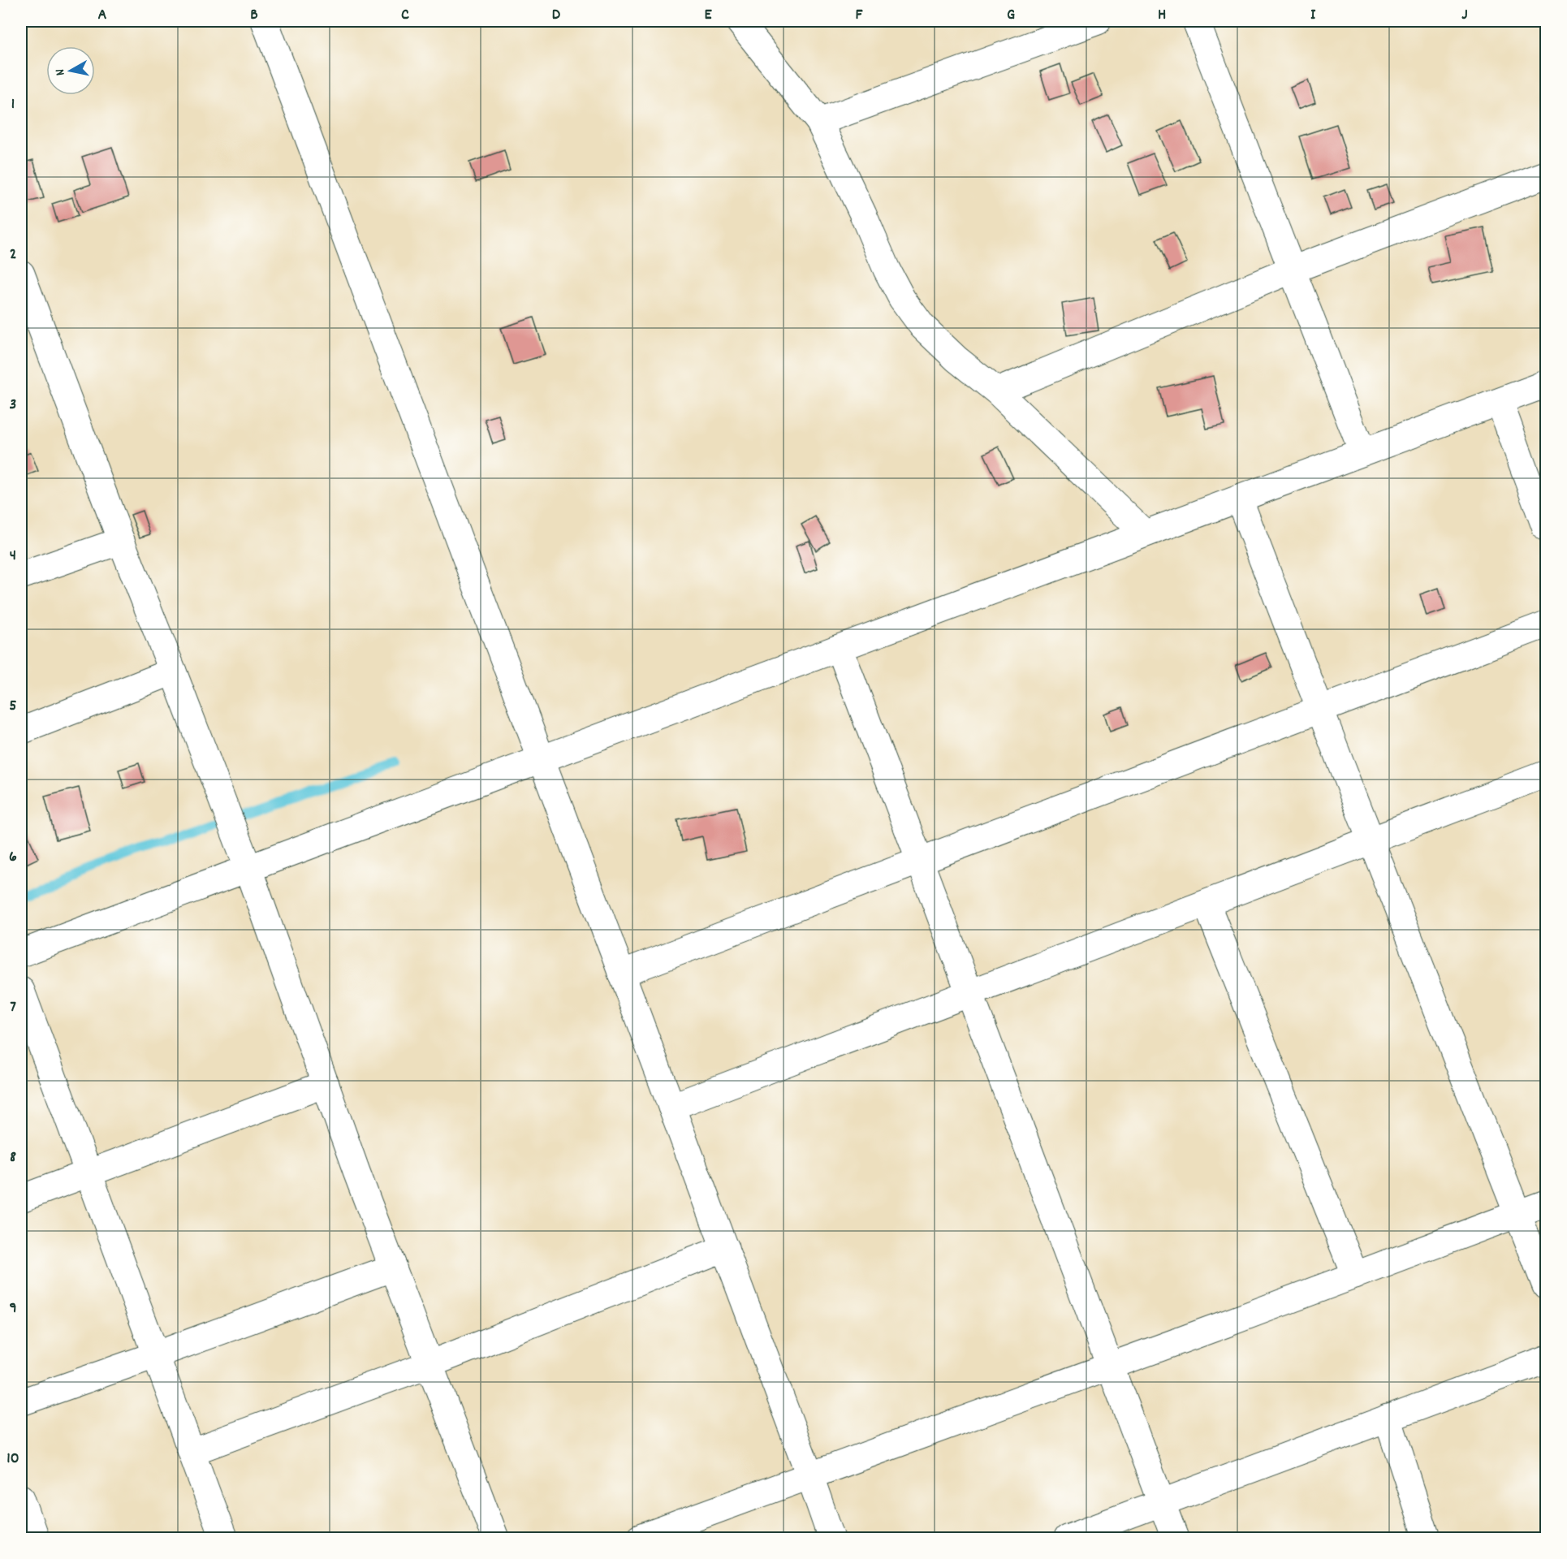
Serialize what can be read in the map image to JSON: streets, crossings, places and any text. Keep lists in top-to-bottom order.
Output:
{
  "north": "left",
  "grid": {
    "columns": [
      "A",
      "B",
      "C",
      "D",
      "E",
      "F",
      "G",
      "H",
      "I",
      "J"
    ],
    "rows": [
      "1",
      "2",
      "3",
      "4",
      "5",
      "6",
      "7",
      "8",
      "9",
      "10"
    ]
  }
}
